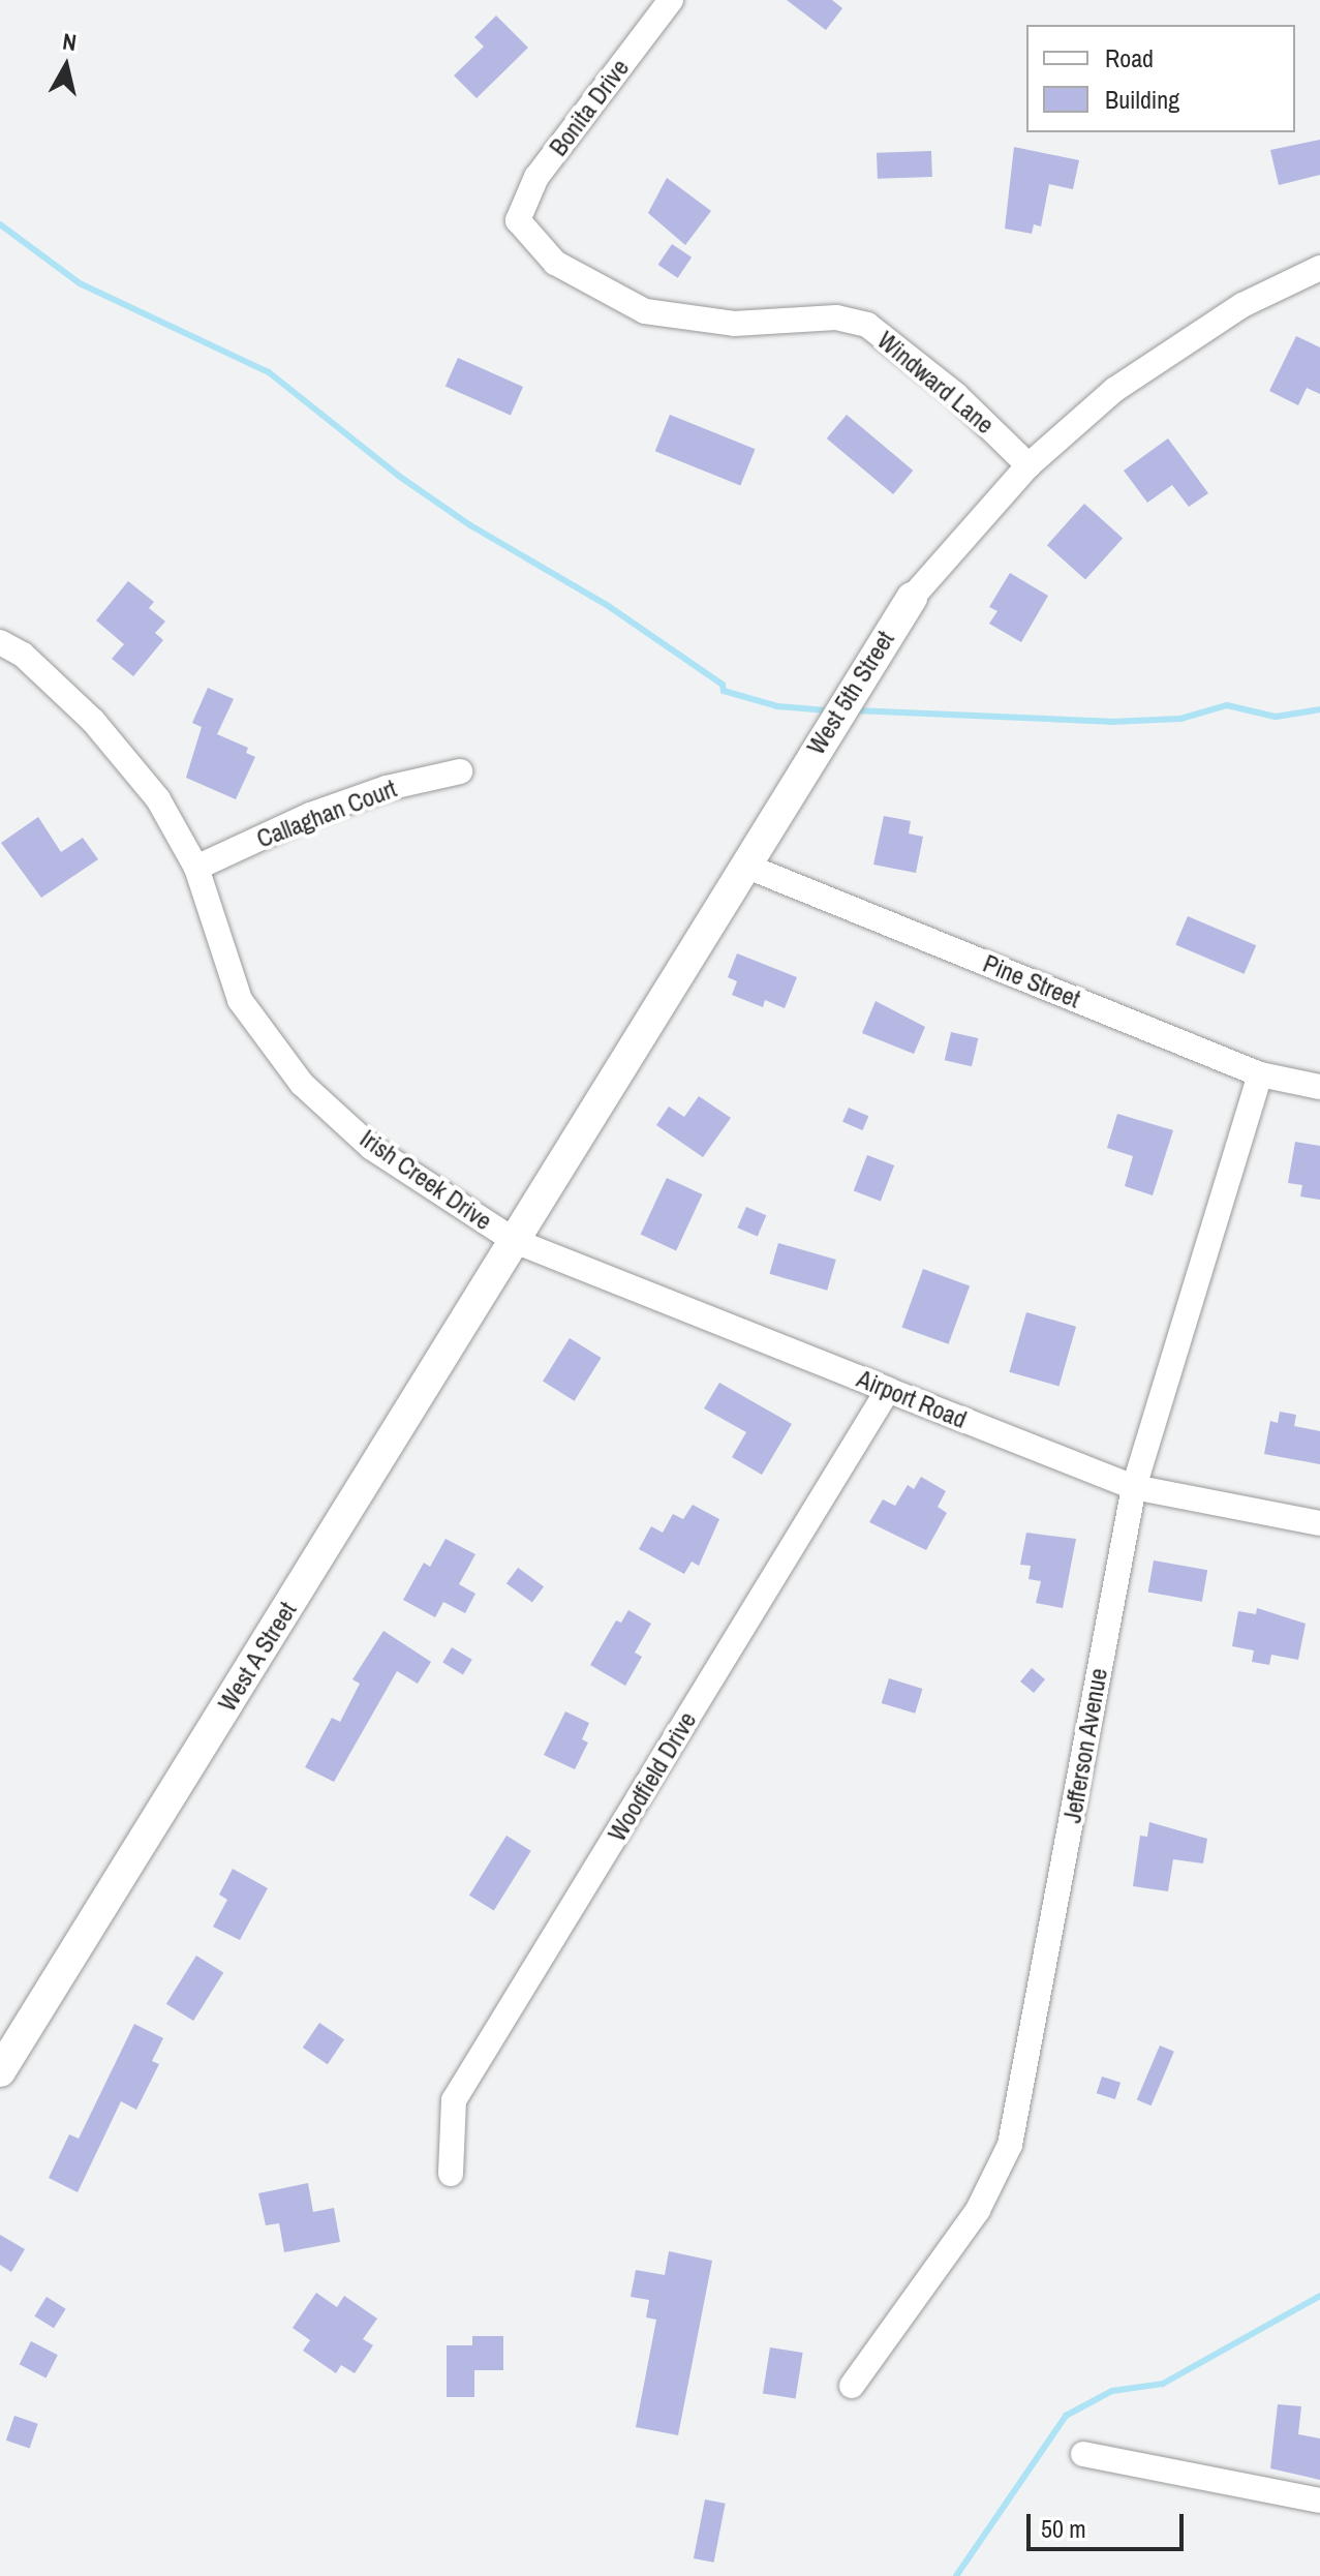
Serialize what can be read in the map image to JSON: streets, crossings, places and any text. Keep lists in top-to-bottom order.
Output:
{
  "streets": {
    "street": [
      "Bonita Drive",
      "Windward Lane",
      "West 5th Street",
      "Callaghan Court",
      "Pine Street",
      "Irish Creek Drive",
      "Airport Road",
      "West A Street",
      "Jefferson Avenue",
      "Woodfield Drive"
    ]
  },
  "crossings": [
    ["Bonita Drive", "Windward Lane"],
    ["Windward Lane", "West 5th Street"],
    ["West 5th Street", "Pine Street"],
    ["West 5th Street", "Irish Creek Drive"],
    ["West 5th Street", "Airport Road"],
    ["West 5th Street", "West A Street"],
    ["Callaghan Court", "Irish Creek Drive"],
    ["Pine Street", "Jefferson Avenue"],
    ["Irish Creek Drive", "Airport Road"],
    ["Irish Creek Drive", "West A Street"],
    ["Airport Road", "West A Street"],
    ["Airport Road", "Jefferson Avenue"],
    ["Airport Road", "Woodfield Drive"]
  ],
  "legend": ["Road", "Building"],
  "scale_bar": "50 m",
  "north": "top"
}
